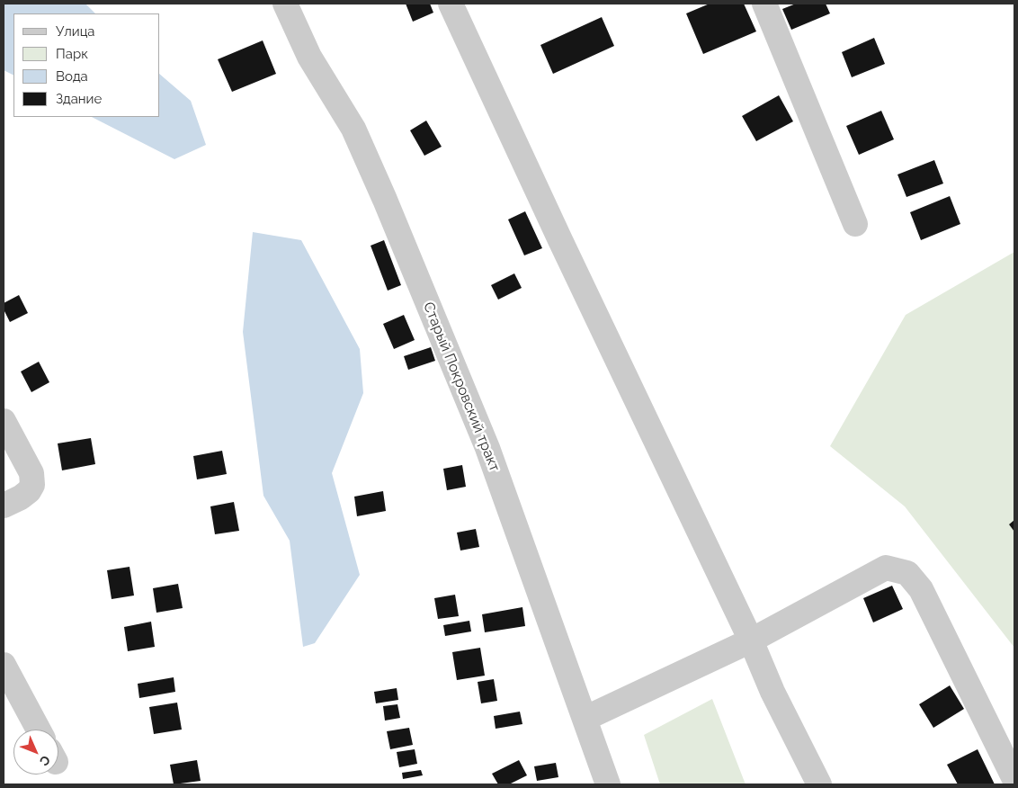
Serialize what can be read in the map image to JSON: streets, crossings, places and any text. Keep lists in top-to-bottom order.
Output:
{
  "streets": {
    "street": ["Старый Покровский тракт"]
  },
  "legend": [
    "Улица",
    "Парк",
    "Вода",
    "Здание"
  ],
  "north": "bottom right"
}
